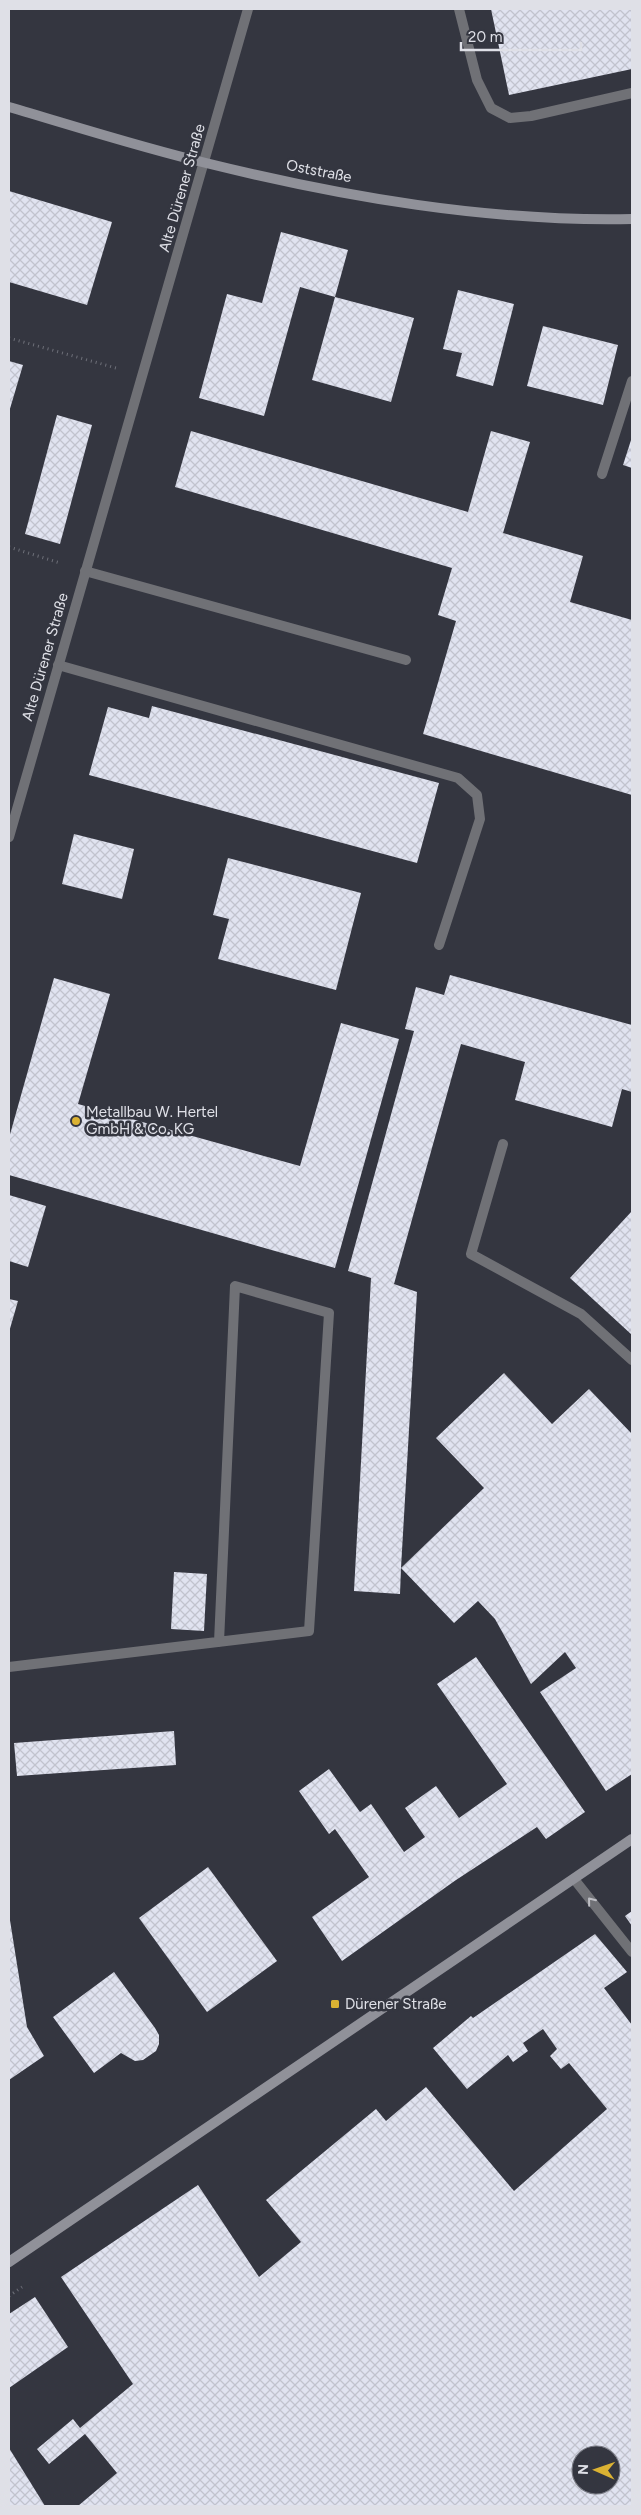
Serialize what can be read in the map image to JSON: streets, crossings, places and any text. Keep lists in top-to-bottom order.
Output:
{
  "streets": {
    "main road": ["Oststraße"],
    "street": ["Alte Dürener Straße"]
  },
  "crossings": [
    ["Oststraße", "Alte Dürener Straße"]
  ],
  "places": {
    "other": ["Metallbau W. Hertel GmbH & Co. KG"],
    "transit": ["Dürener Straße"]
  },
  "scale_bar": "20 m",
  "north": "left"
}
